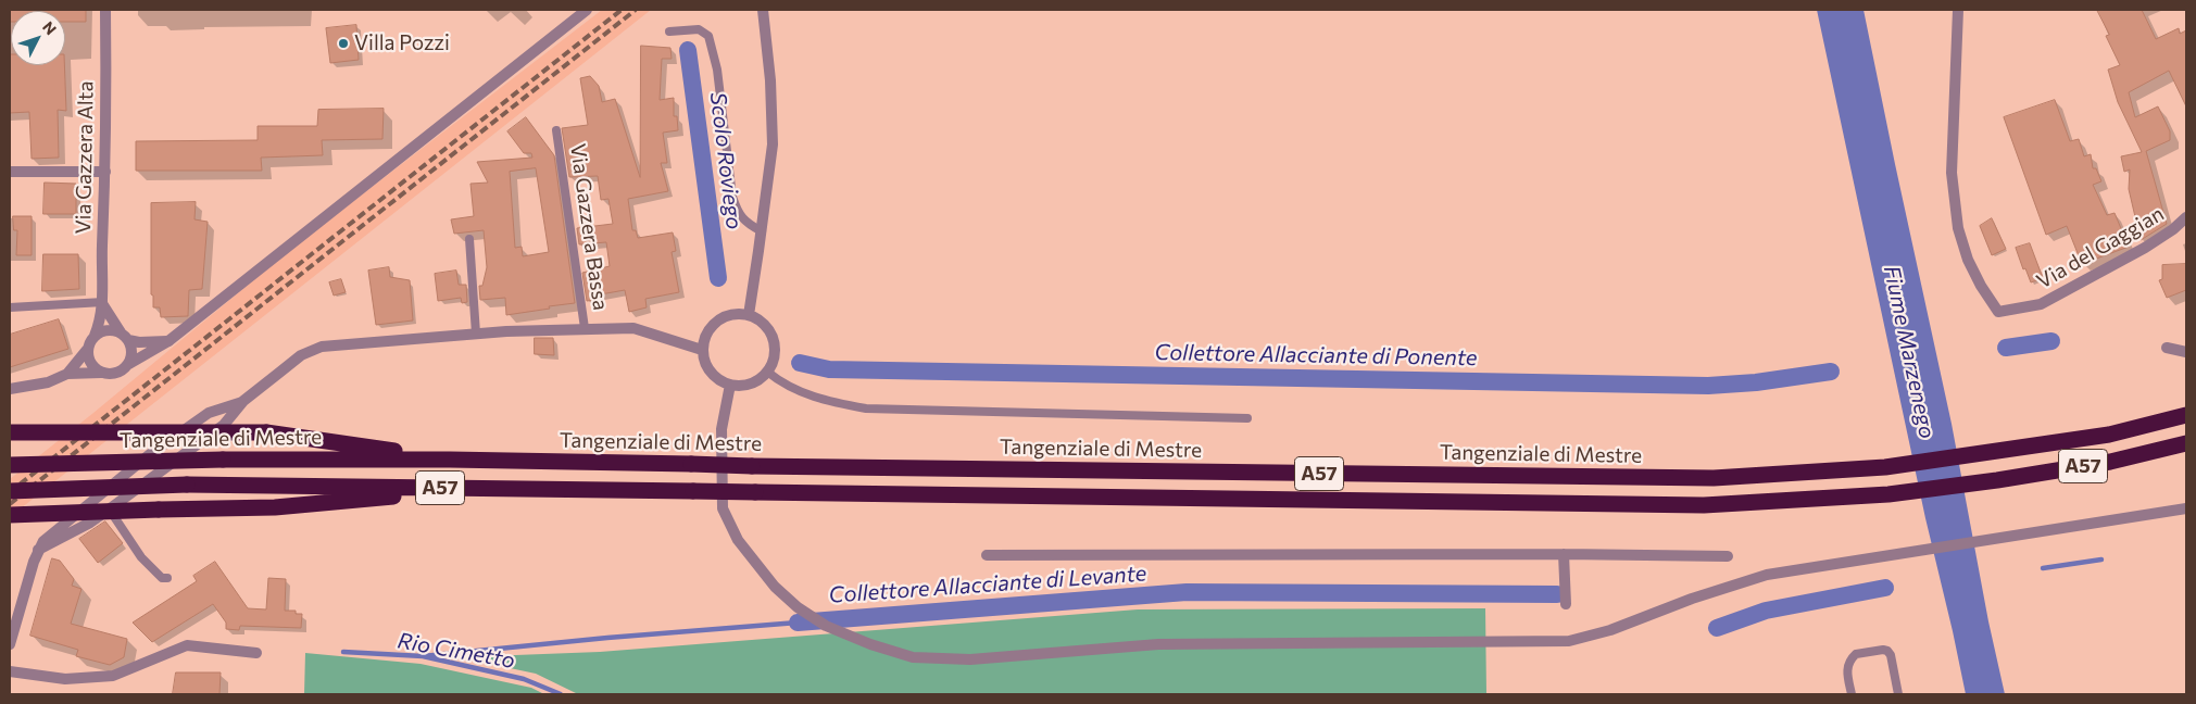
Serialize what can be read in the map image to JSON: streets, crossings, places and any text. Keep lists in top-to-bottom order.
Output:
{
  "streets": {
    "highway": ["Tangenziale di Mestre", "A57"],
    "street": ["Via Gazzera Alta", "Via Gazzera Bassa", "Via del Gaggian"]
  },
  "crossings": [
    ["Tangenziale di Mestre", "A57"]
  ],
  "water": [
    "Scolo Roviego",
    "Fiume Marzenego",
    "Collettore Allacciante di Ponente",
    "Collettore Allacciante di Levante",
    "Rio Cimetto"
  ],
  "places": ["Villa Pozzi"],
  "north": "top right"
}
